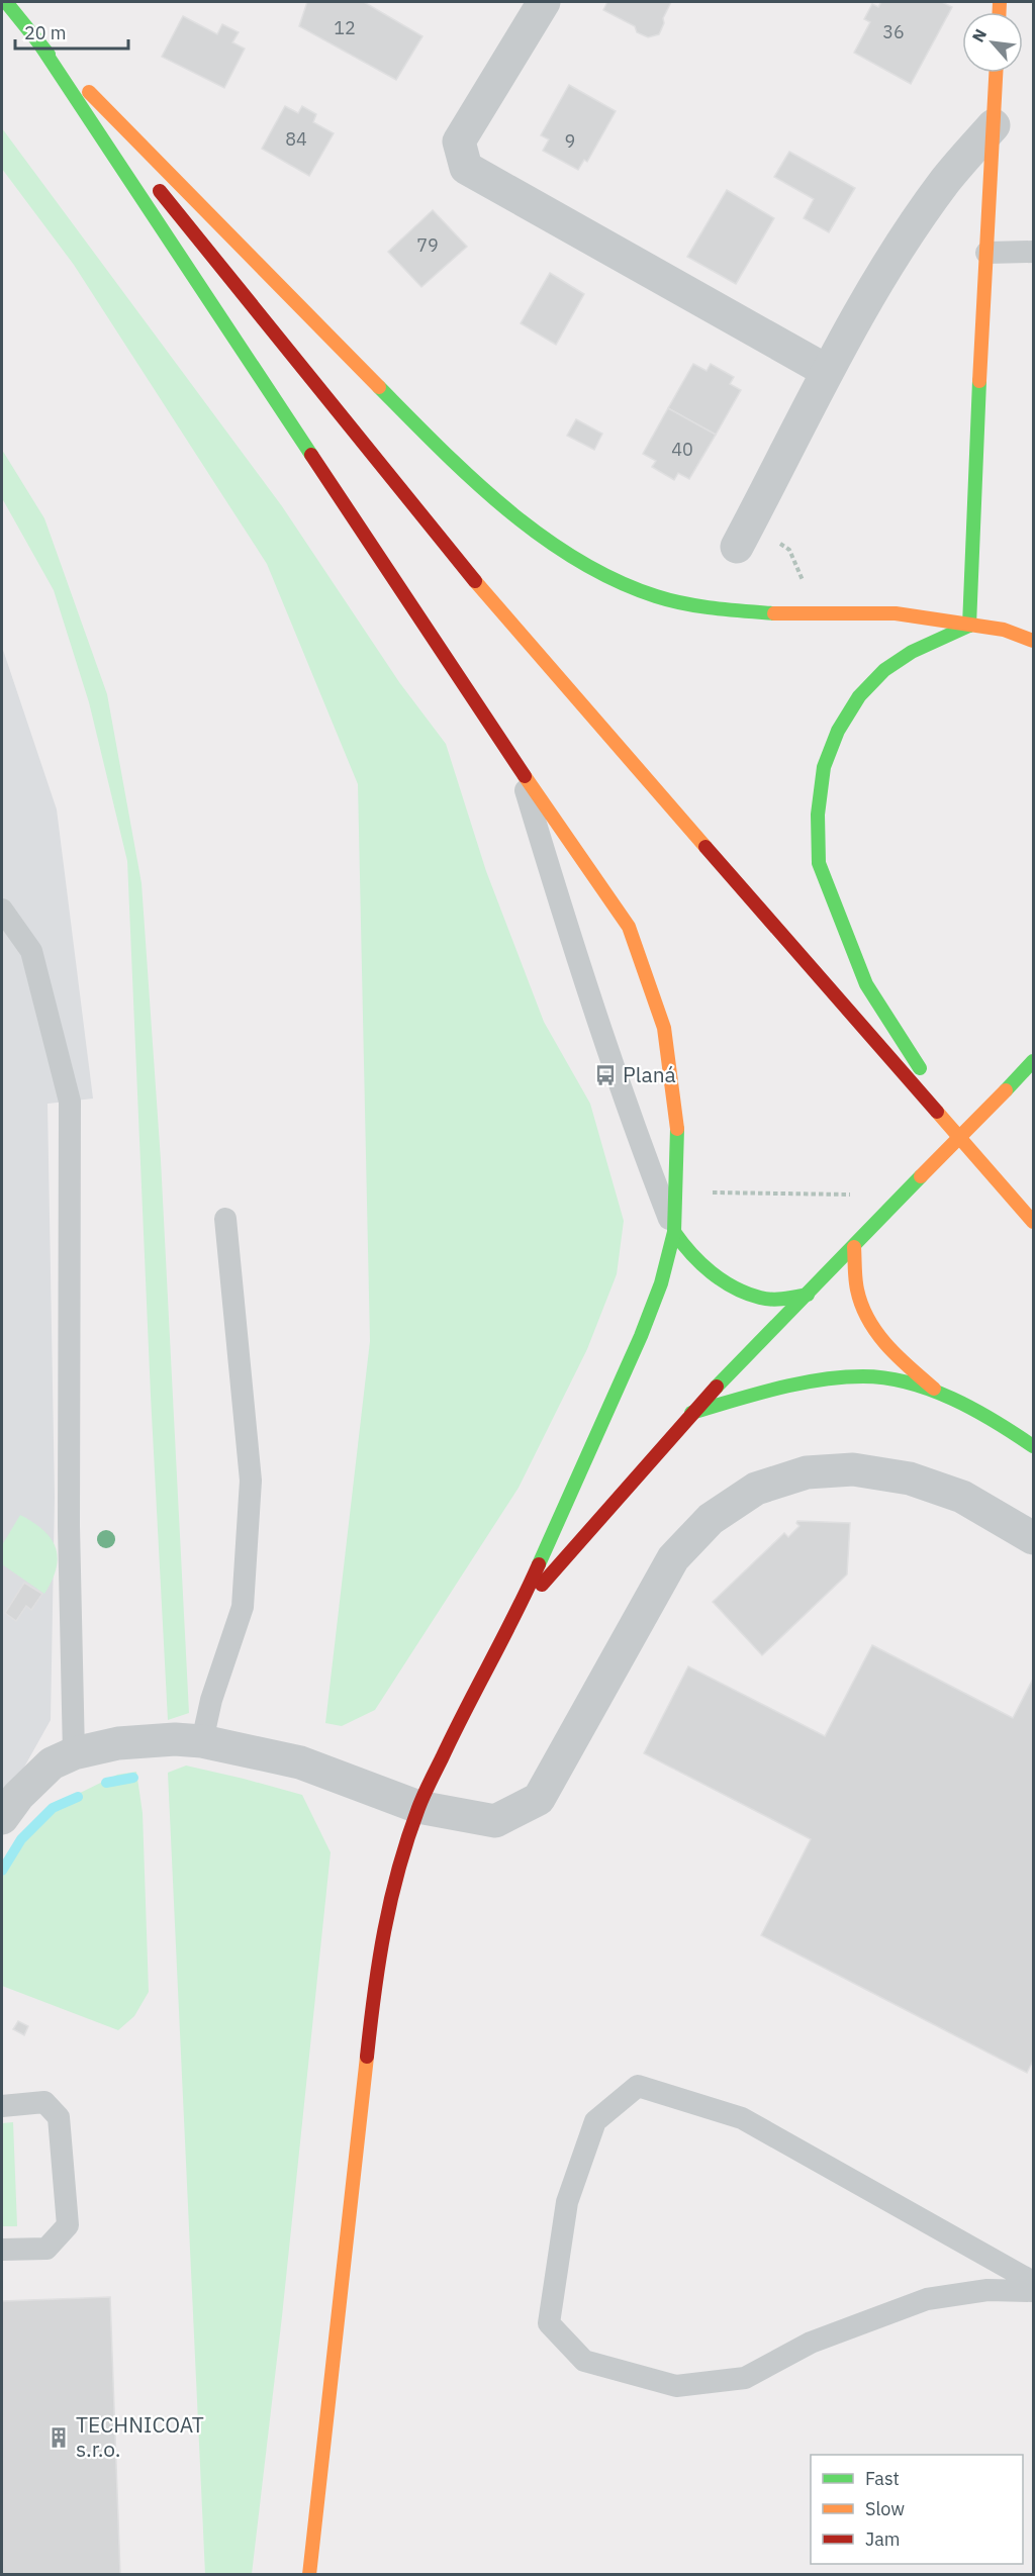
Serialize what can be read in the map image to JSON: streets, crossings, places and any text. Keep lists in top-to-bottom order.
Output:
{
  "places": {
    "bus stop": ["Planá"],
    "building": ["TECHNICOAT s.r.o."]
  },
  "house_numbers": [
    "12",
    "36",
    "84",
    "9",
    "79",
    "40"
  ],
  "legend": ["Fast", "Slow", "Jam"],
  "scale_bar": "20 m",
  "north": "top left"
}
